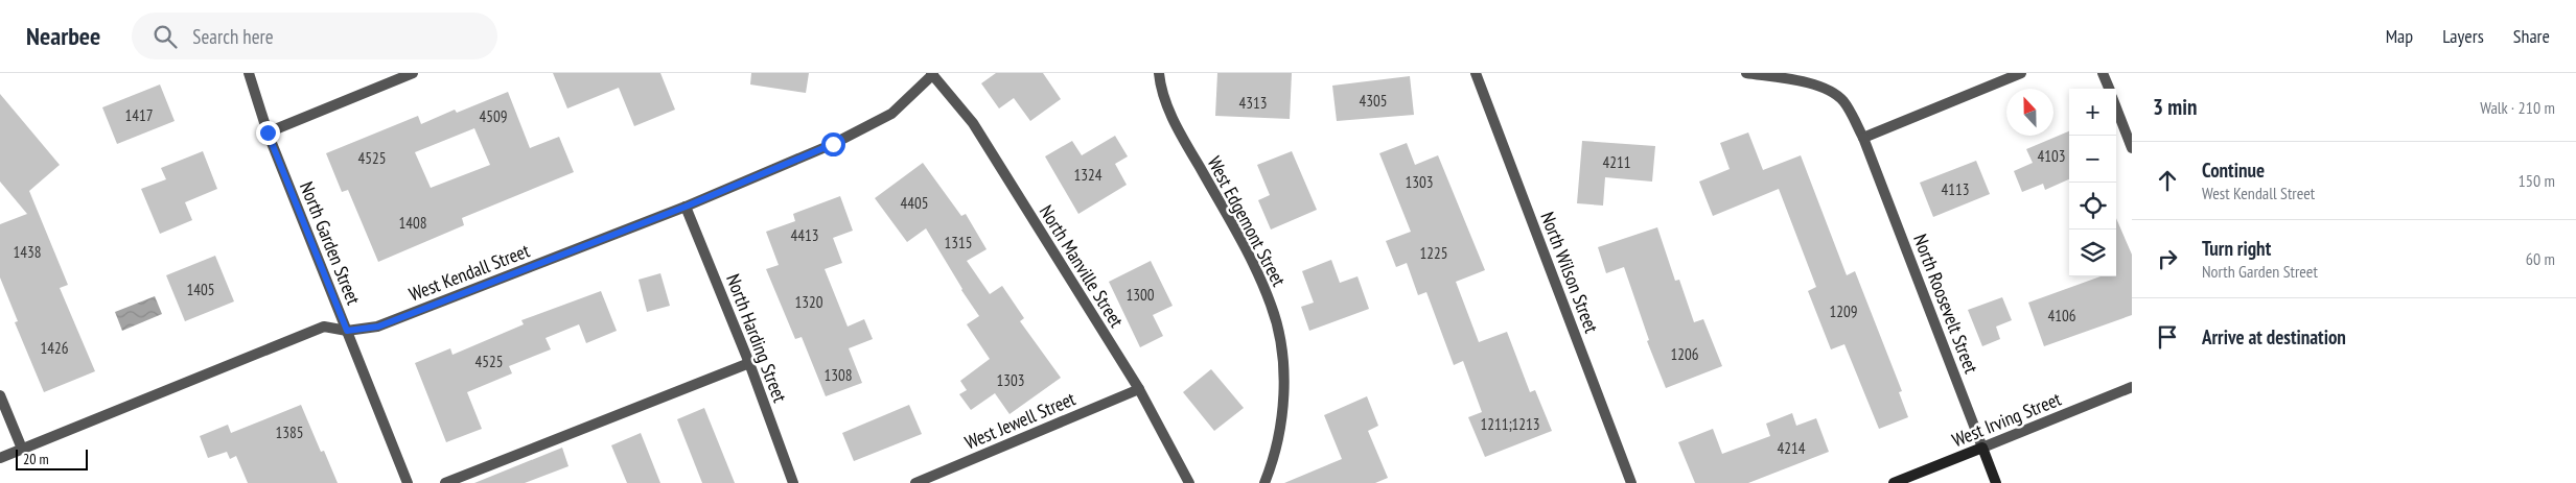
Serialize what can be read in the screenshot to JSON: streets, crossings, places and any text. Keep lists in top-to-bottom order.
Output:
{
  "streets": {
    "street": [
      "West Edgemont Street",
      "North Garden Street",
      "North Manville Street",
      "West Kendall Street",
      "North Wilson Street",
      "North Roosevelt Street",
      "North Harding Street",
      "West Irving Street",
      "West Jewell Street"
    ]
  },
  "crossings": [
    ["North Garden Street", "West Kendall Street"],
    ["North Manville Street", "West Kendall Street"],
    ["North Manville Street", "West Jewell Street"],
    ["West Kendall Street", "North Harding Street"],
    ["North Roosevelt Street", "West Irving Street"]
  ],
  "house_numbers": [
    "4305",
    "4313",
    "1417",
    "4509",
    "4103",
    "4525",
    "4211",
    "1324",
    "1303",
    "4113",
    "4405",
    "1408",
    "4413",
    "1315",
    "1438",
    "1225",
    "1405",
    "1300",
    "1320",
    "1209",
    "4106",
    "1426",
    "1206",
    "4525",
    "1308",
    "1303",
    "1211;1213",
    "1385",
    "4214"
  ],
  "scale_bar": "20 m",
  "north": "top",
  "page": {
    "header": "Nearbee",
    "search": "Search here",
    "nav": ["Map", "Layers", "Share"],
    "heading": ["3 min", "Walk · 210 m"],
    "map_buttons": ["+", "−"],
    "list": [
      ["Continue", "West Kendall Street", "150 m"],
      ["Turn right", "North Garden Street", "60 m"],
      "Arrive at destination"
    ],
    "scale": "20 m"
  }
}
